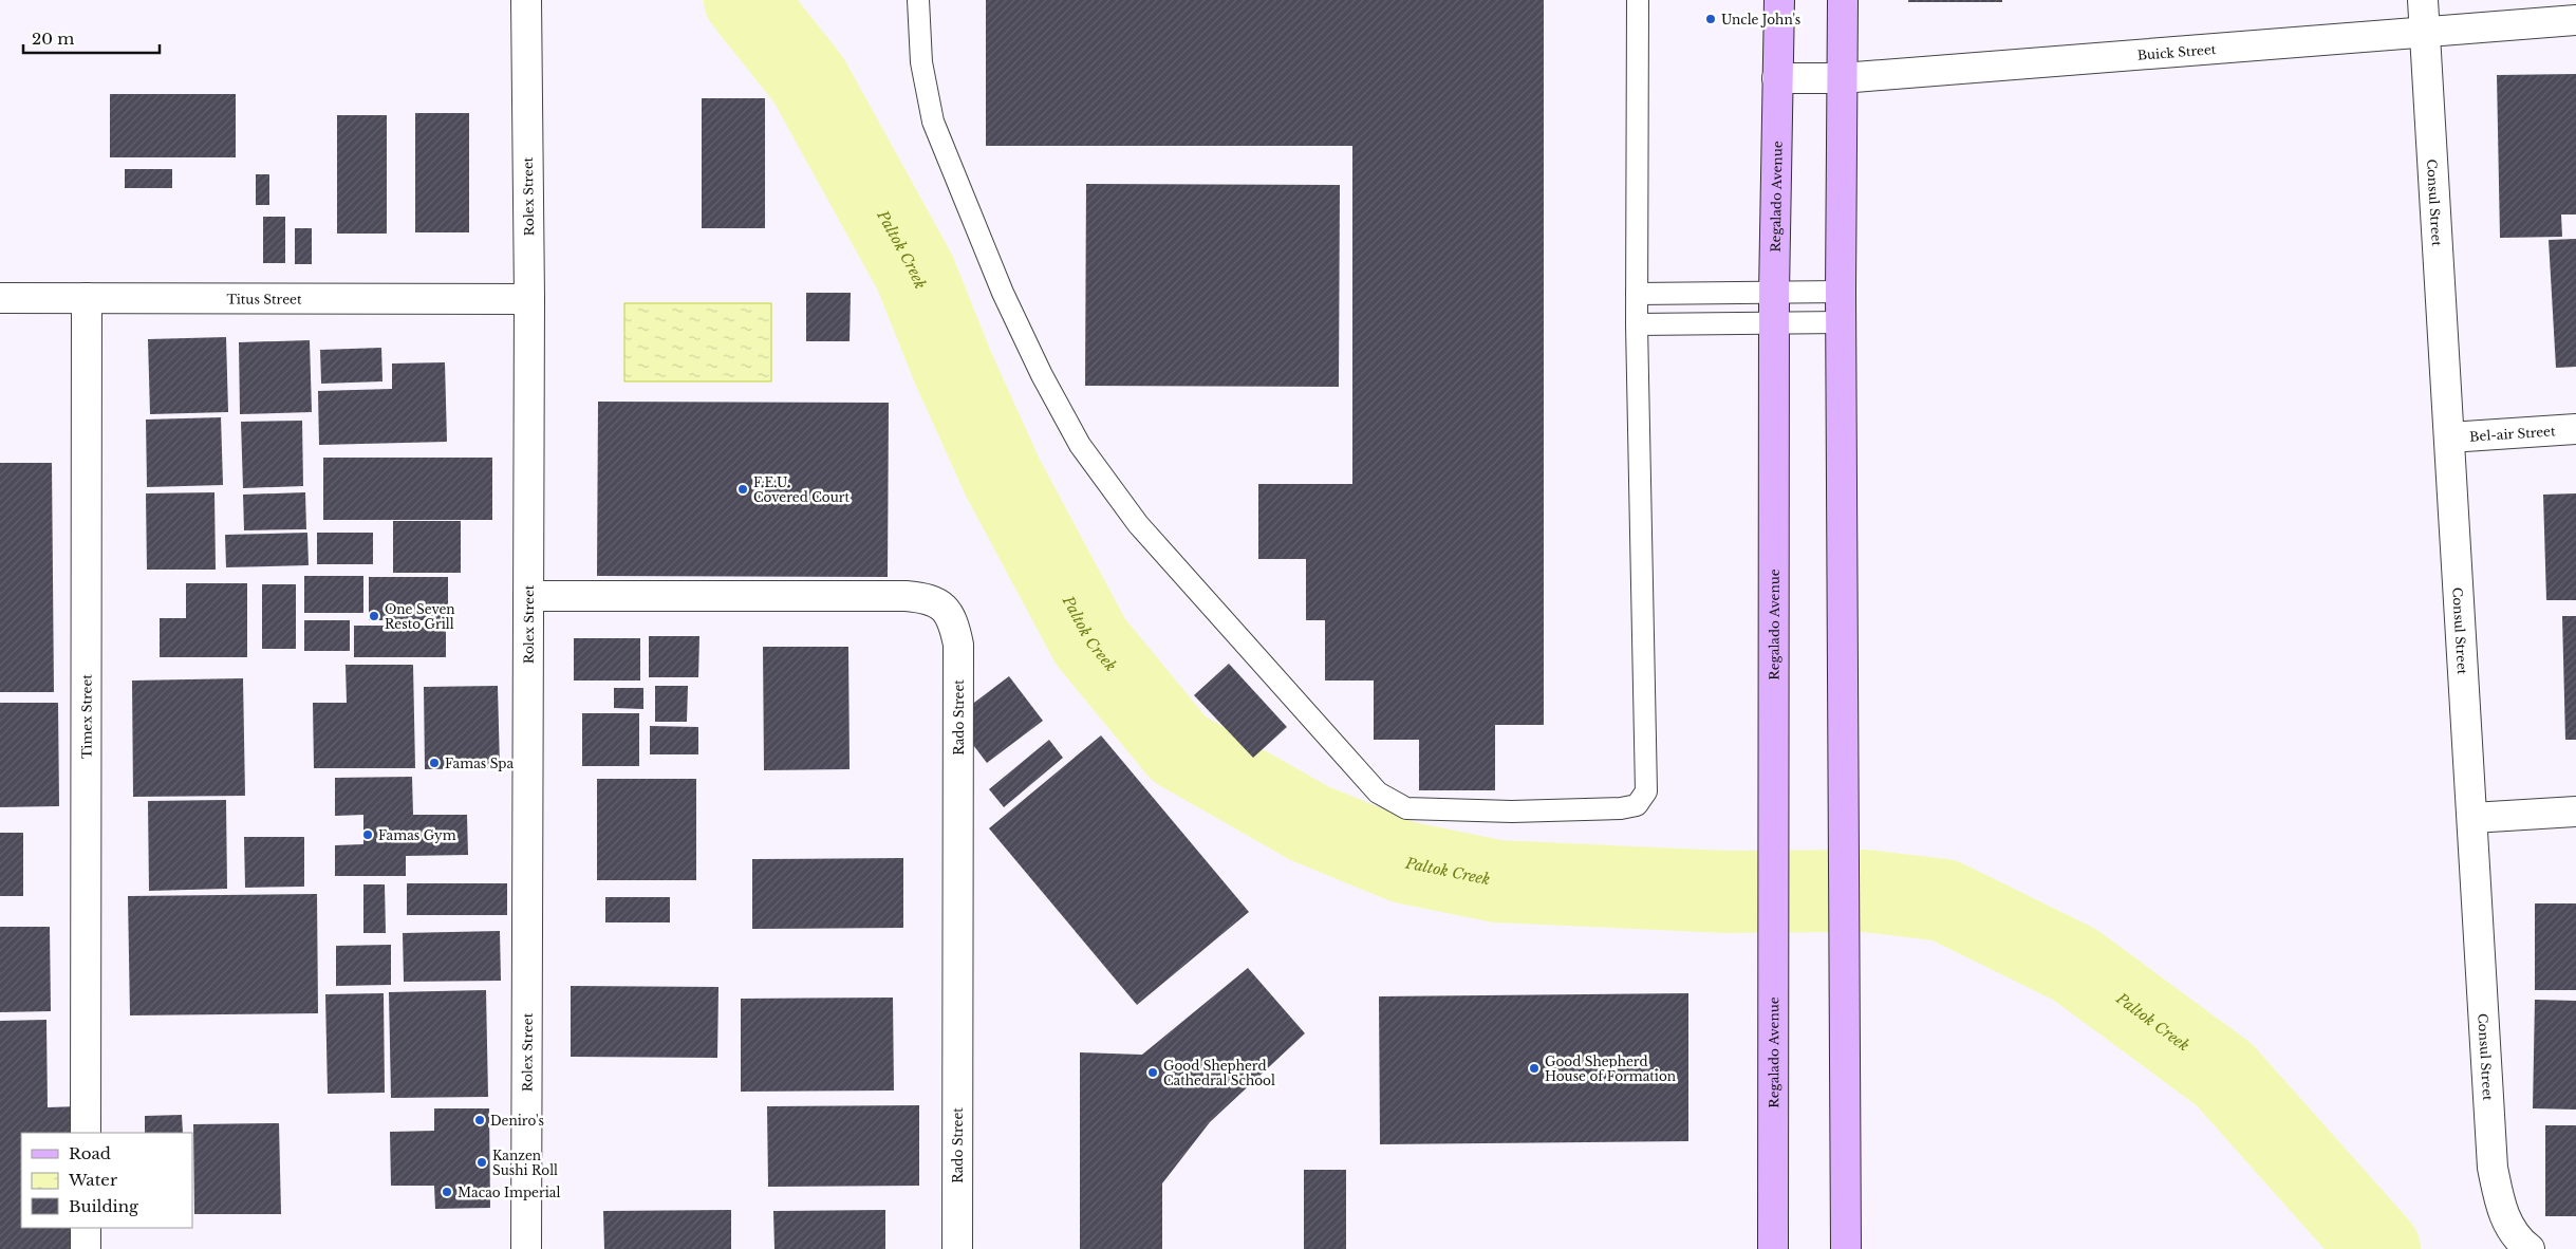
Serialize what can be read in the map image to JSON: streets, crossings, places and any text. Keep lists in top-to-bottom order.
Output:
{
  "streets": {
    "main road": ["Regalado Avenue"],
    "street": [
      "Buick Street",
      "Rolex Street",
      "Consul Street",
      "Titus Street",
      "Bel-air Street",
      "Timex Street",
      "Rado Street"
    ]
  },
  "crossings": [
    ["Buick Street", "Regalado Avenue"],
    ["Buick Street", "Consul Street"],
    ["Rolex Street", "Titus Street"],
    ["Rolex Street", "Rado Street"],
    ["Consul Street", "Bel-air Street"],
    ["Titus Street", "Timex Street"]
  ],
  "water": ["Paltok Creek"],
  "places": [
    "Uncle John's",
    "F.E.U. Covered Court",
    "One Seven Resto Grill",
    "Famas Spa",
    "Famas Gym",
    "Good Shepherd House of Formation",
    "Good Shepherd Cathedral School",
    "Deniro's",
    "Kanzen Sushi Roll",
    "Macao Imperial"
  ],
  "legend": ["Road", "Water", "Building"],
  "scale_bar": "20 m"
}
